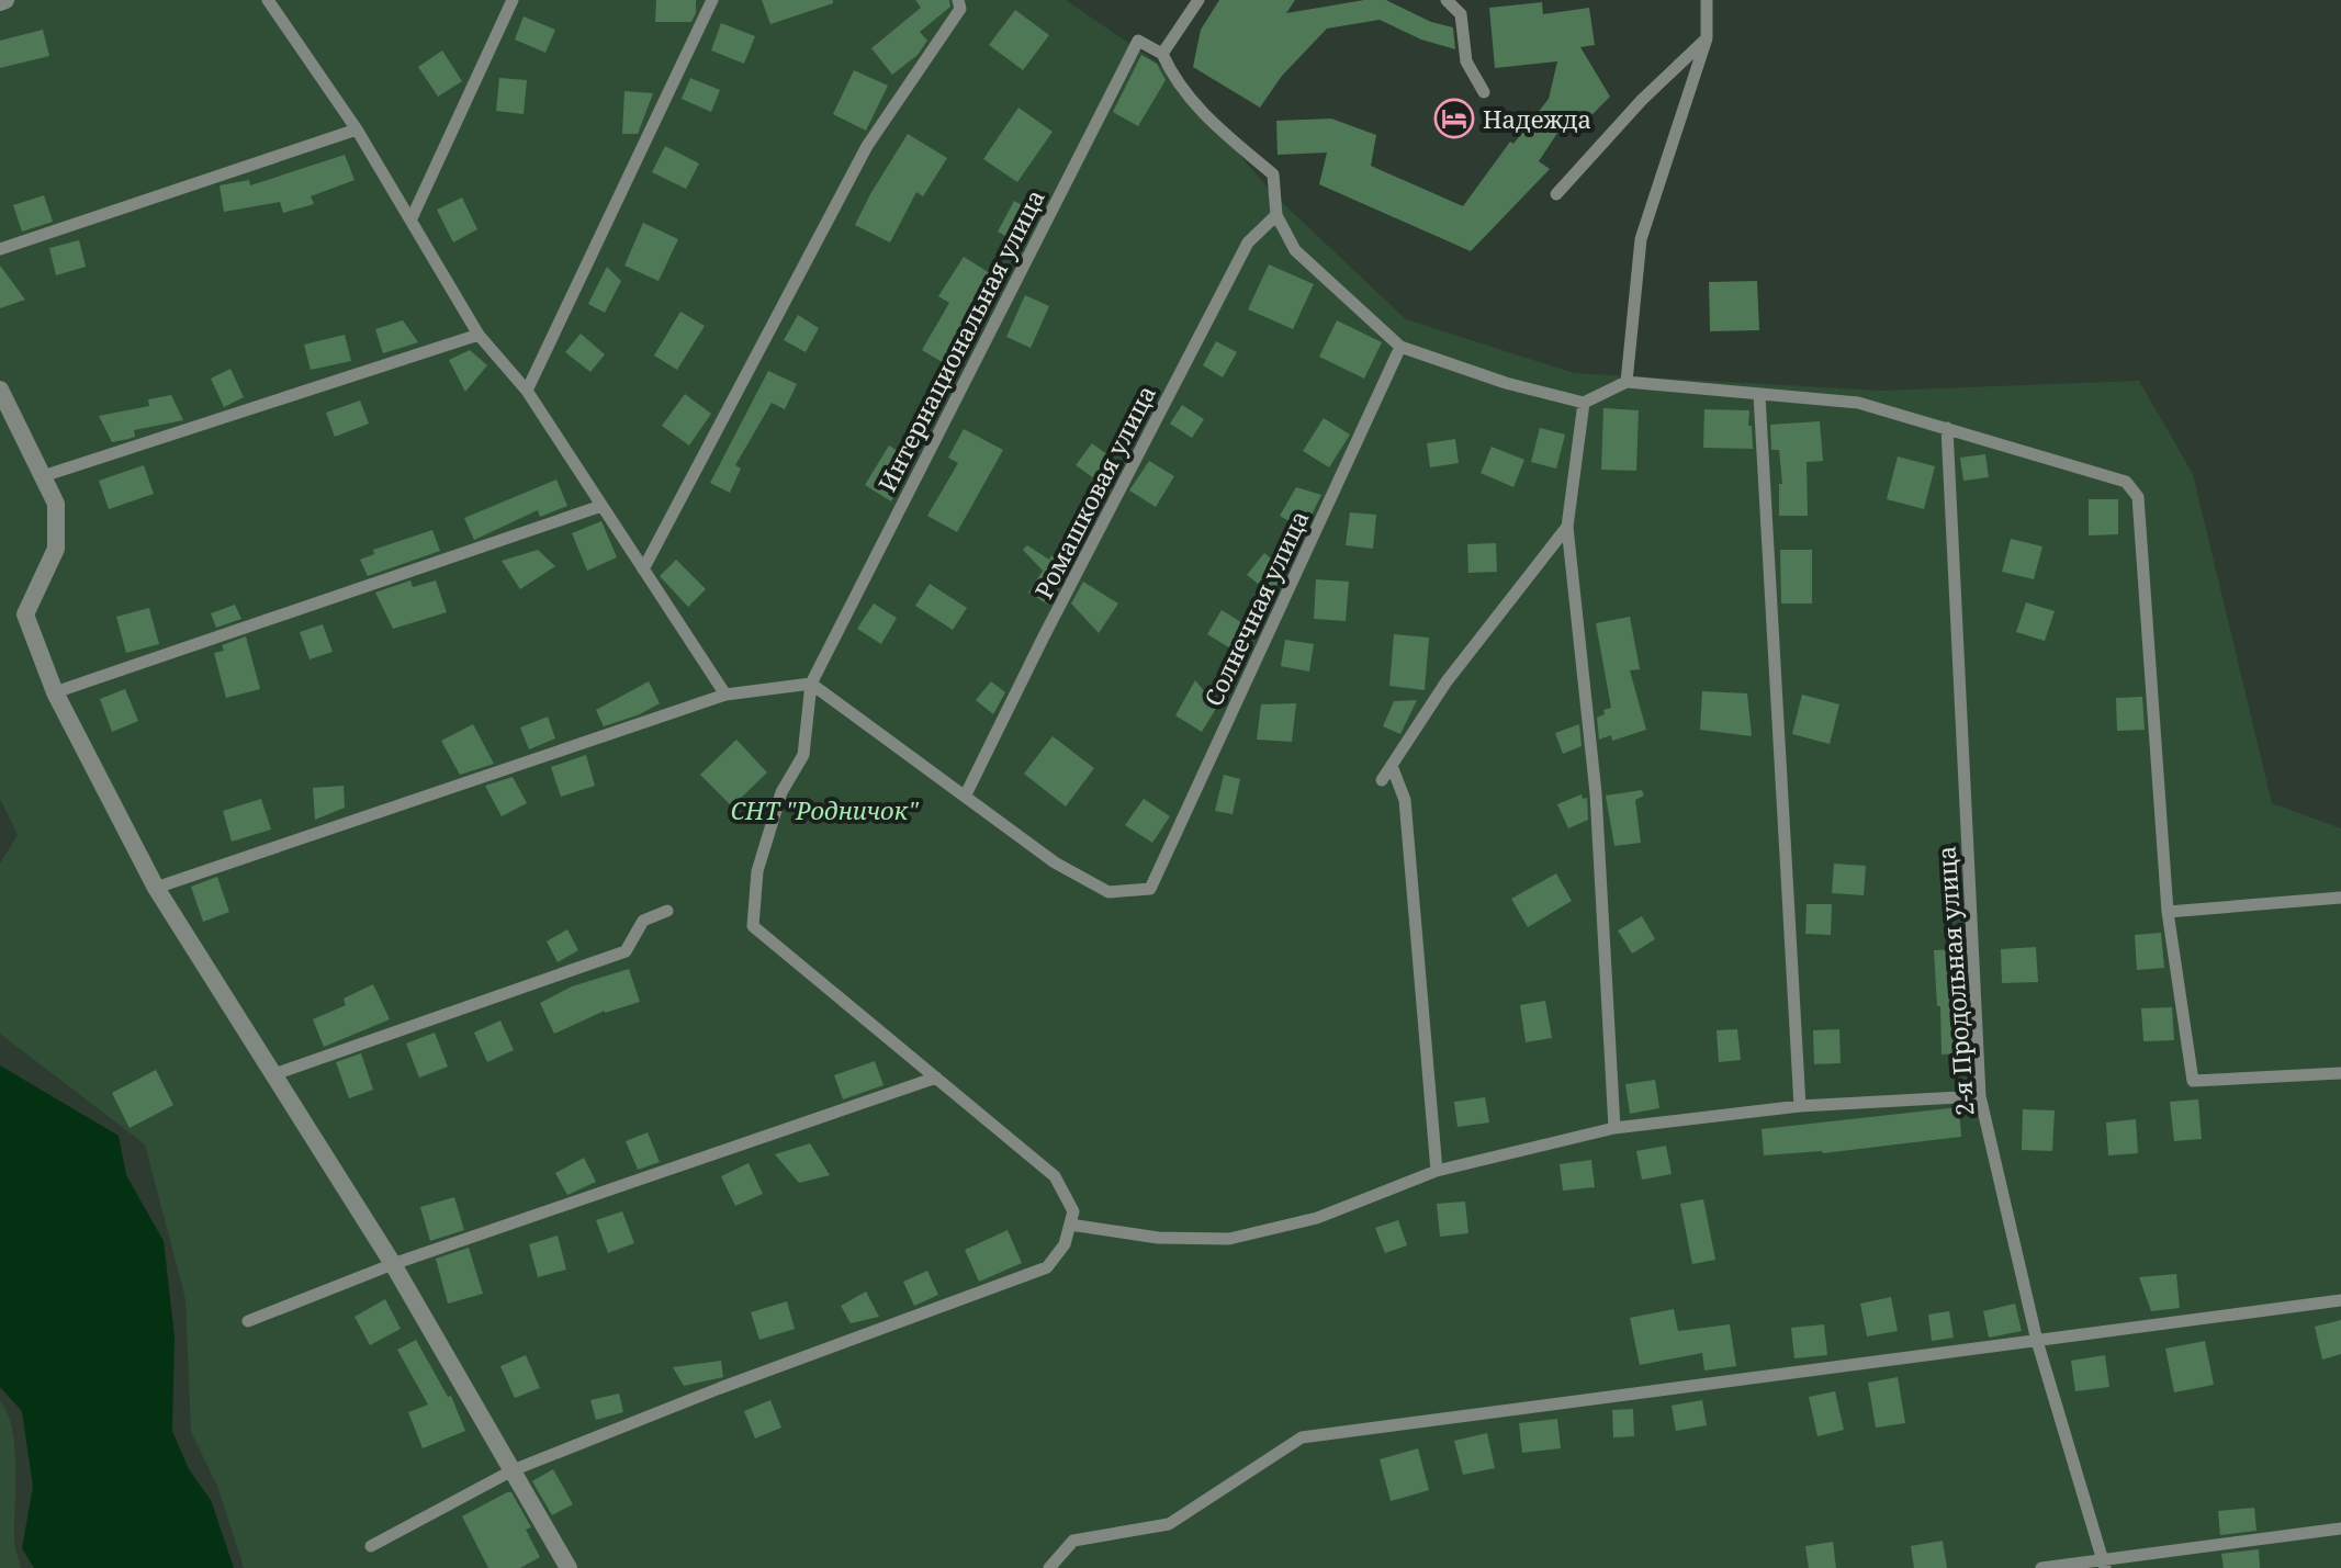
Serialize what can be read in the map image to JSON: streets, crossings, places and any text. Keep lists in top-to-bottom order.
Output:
{
  "streets": {
    "lane": [
      "Интернациональная улица",
      "Ромашковая улица",
      "Солнечная улица",
      "2-я Продольная улица"
    ]
  },
  "crossings": [
    ["Ромашковая улица", "Солнечная улица"]
  ],
  "parks": ["СНТ \"Родничок\""],
  "places": {
    "hotel": ["Надежда"]
  }
}
